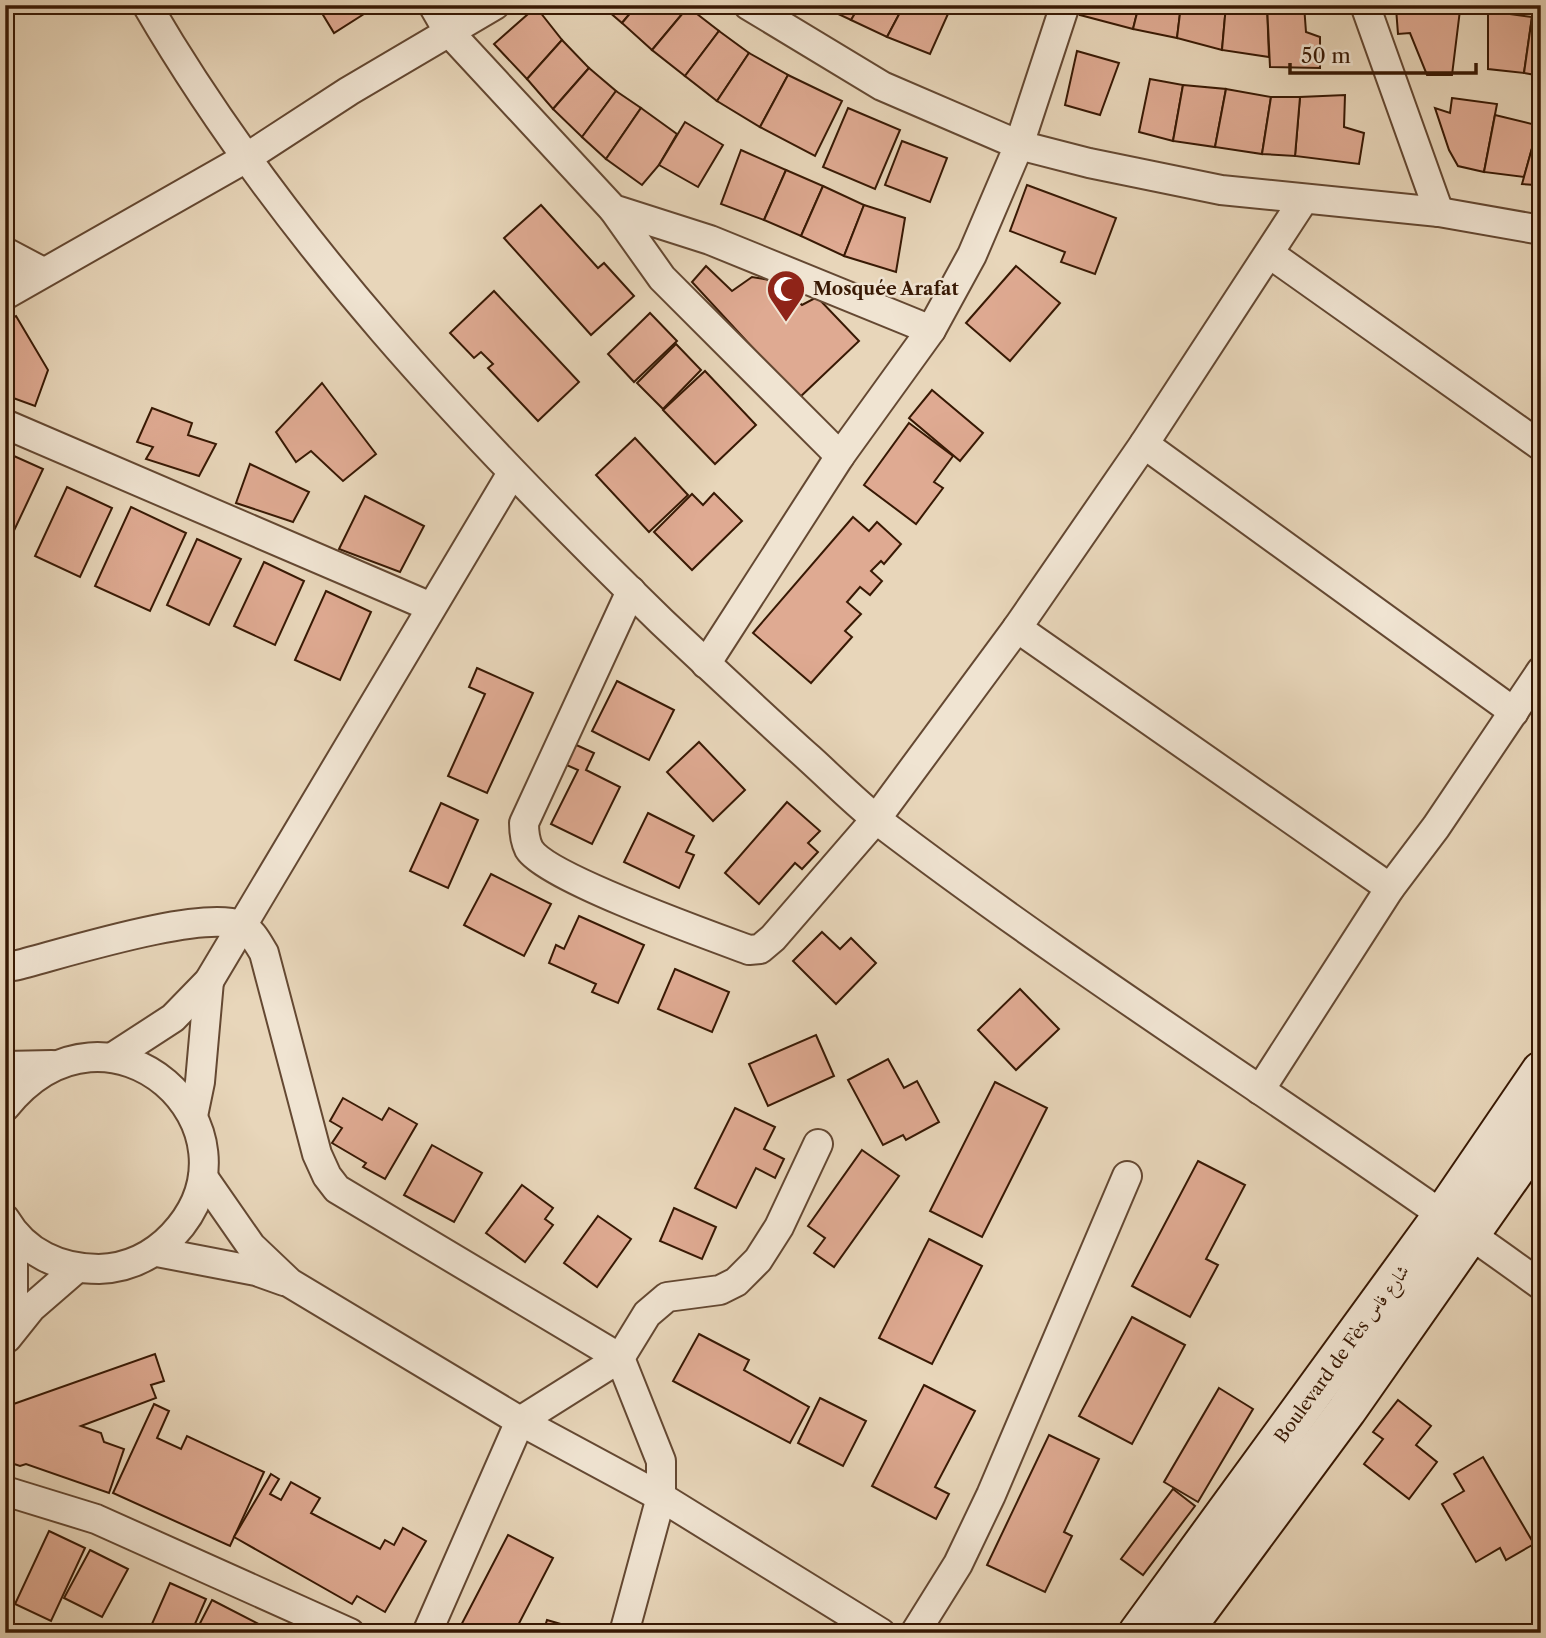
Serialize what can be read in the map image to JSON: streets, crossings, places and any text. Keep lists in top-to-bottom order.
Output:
{
  "streets": {
    "main road": ["Boulevard de Fès شارع فاس"]
  },
  "places": {
    "mosque": ["Mosquée Arafat"]
  },
  "scale_bar": "50 m"
}
